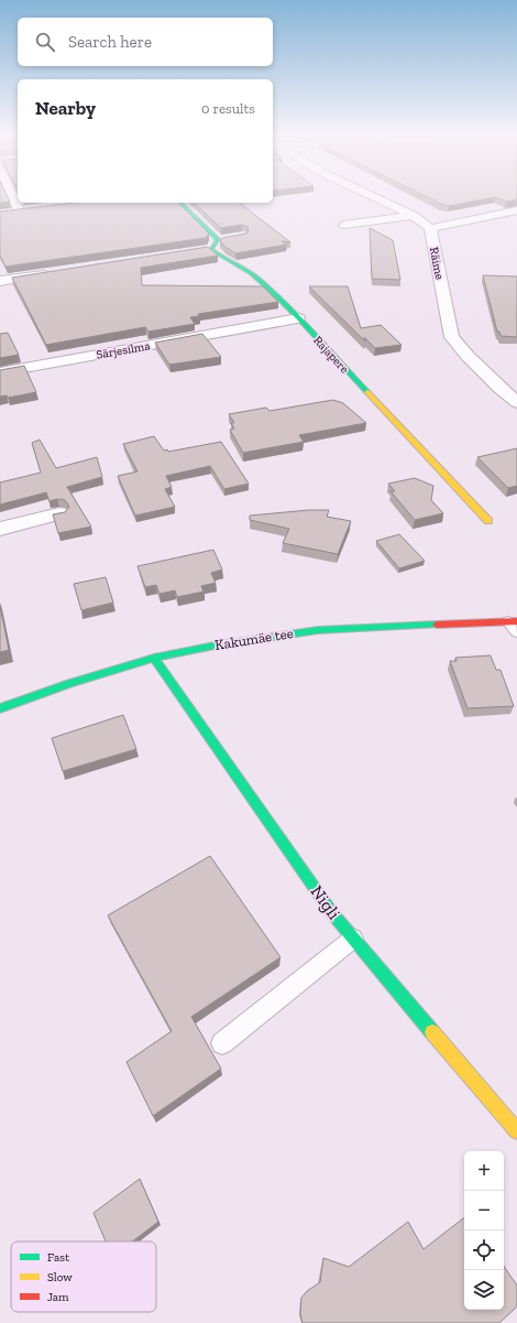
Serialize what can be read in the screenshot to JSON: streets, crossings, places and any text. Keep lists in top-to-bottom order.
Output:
{
  "streets": {
    "street": [
      "Räime",
      "Särjesilma",
      "Rajapere",
      "Kakumäe tee",
      "Nigli"
    ]
  },
  "crossings": [
    ["Särjesilma", "Rajapere"],
    ["Kakumäe tee", "Nigli"]
  ],
  "legend": ["Fast", "Slow", "Jam"],
  "page": {
    "search": "Search here",
    "heading": ["Nearby", "0 results"],
    "map_buttons": ["+", "−"]
  }
}
